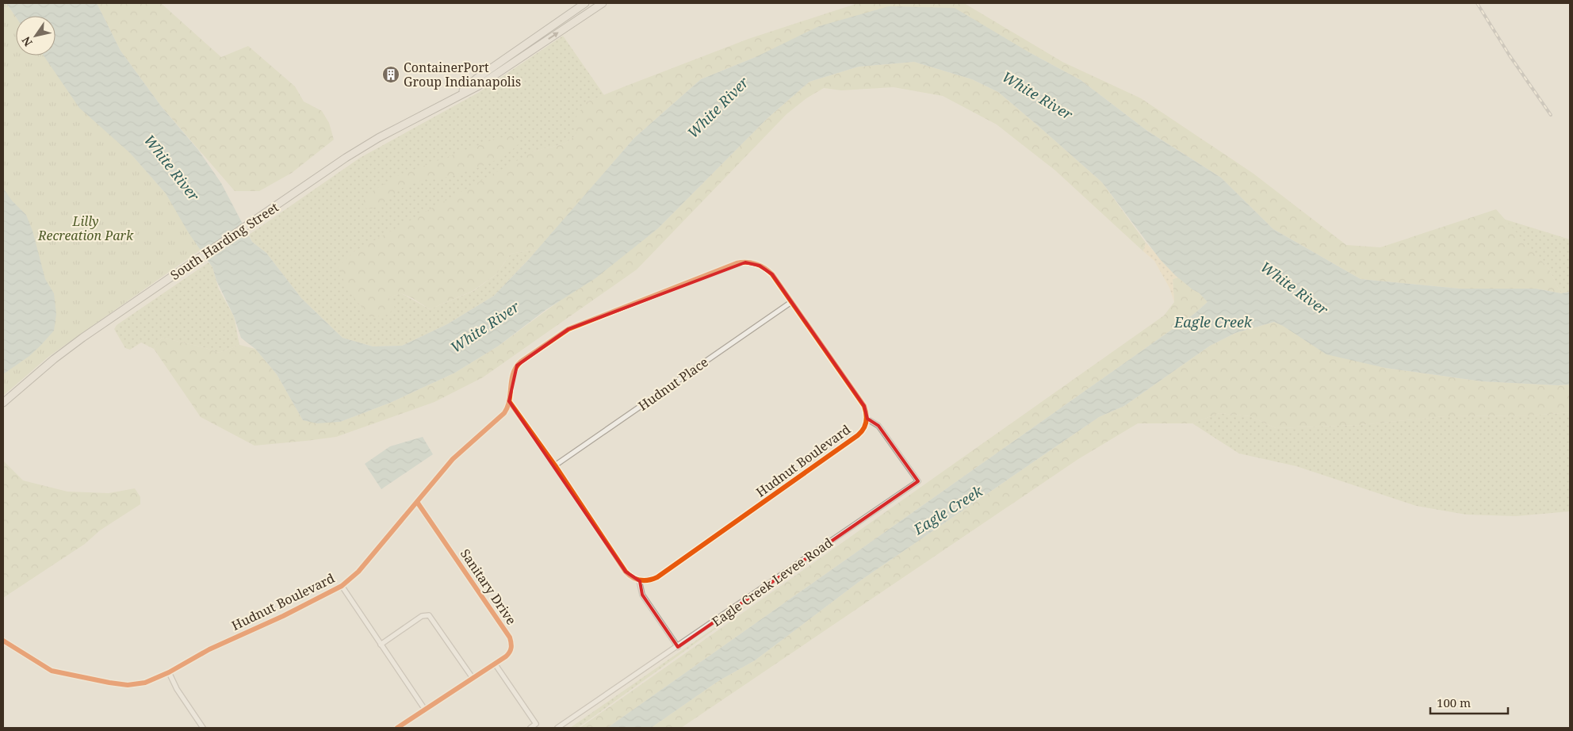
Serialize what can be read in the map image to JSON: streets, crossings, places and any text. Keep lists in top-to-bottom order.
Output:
{
  "streets": {
    "main road": ["South Harding Street"],
    "street": [
      "Hudnut Place",
      "Hudnut Boulevard",
      "Eagle Creek Levee Road",
      "Sanitary Drive"
    ]
  },
  "crossings": [
    ["Hudnut Place", "Hudnut Boulevard"],
    ["Hudnut Boulevard", "Eagle Creek Levee Road"],
    ["Hudnut Boulevard", "Sanitary Drive"]
  ],
  "water": ["White River", "Eagle Creek"],
  "parks": ["Lilly Recreation Park"],
  "places": {
    "building": ["ContainerPort Group Indianapolis"]
  },
  "scale_bar": "100 m",
  "north": "bottom left"
}
